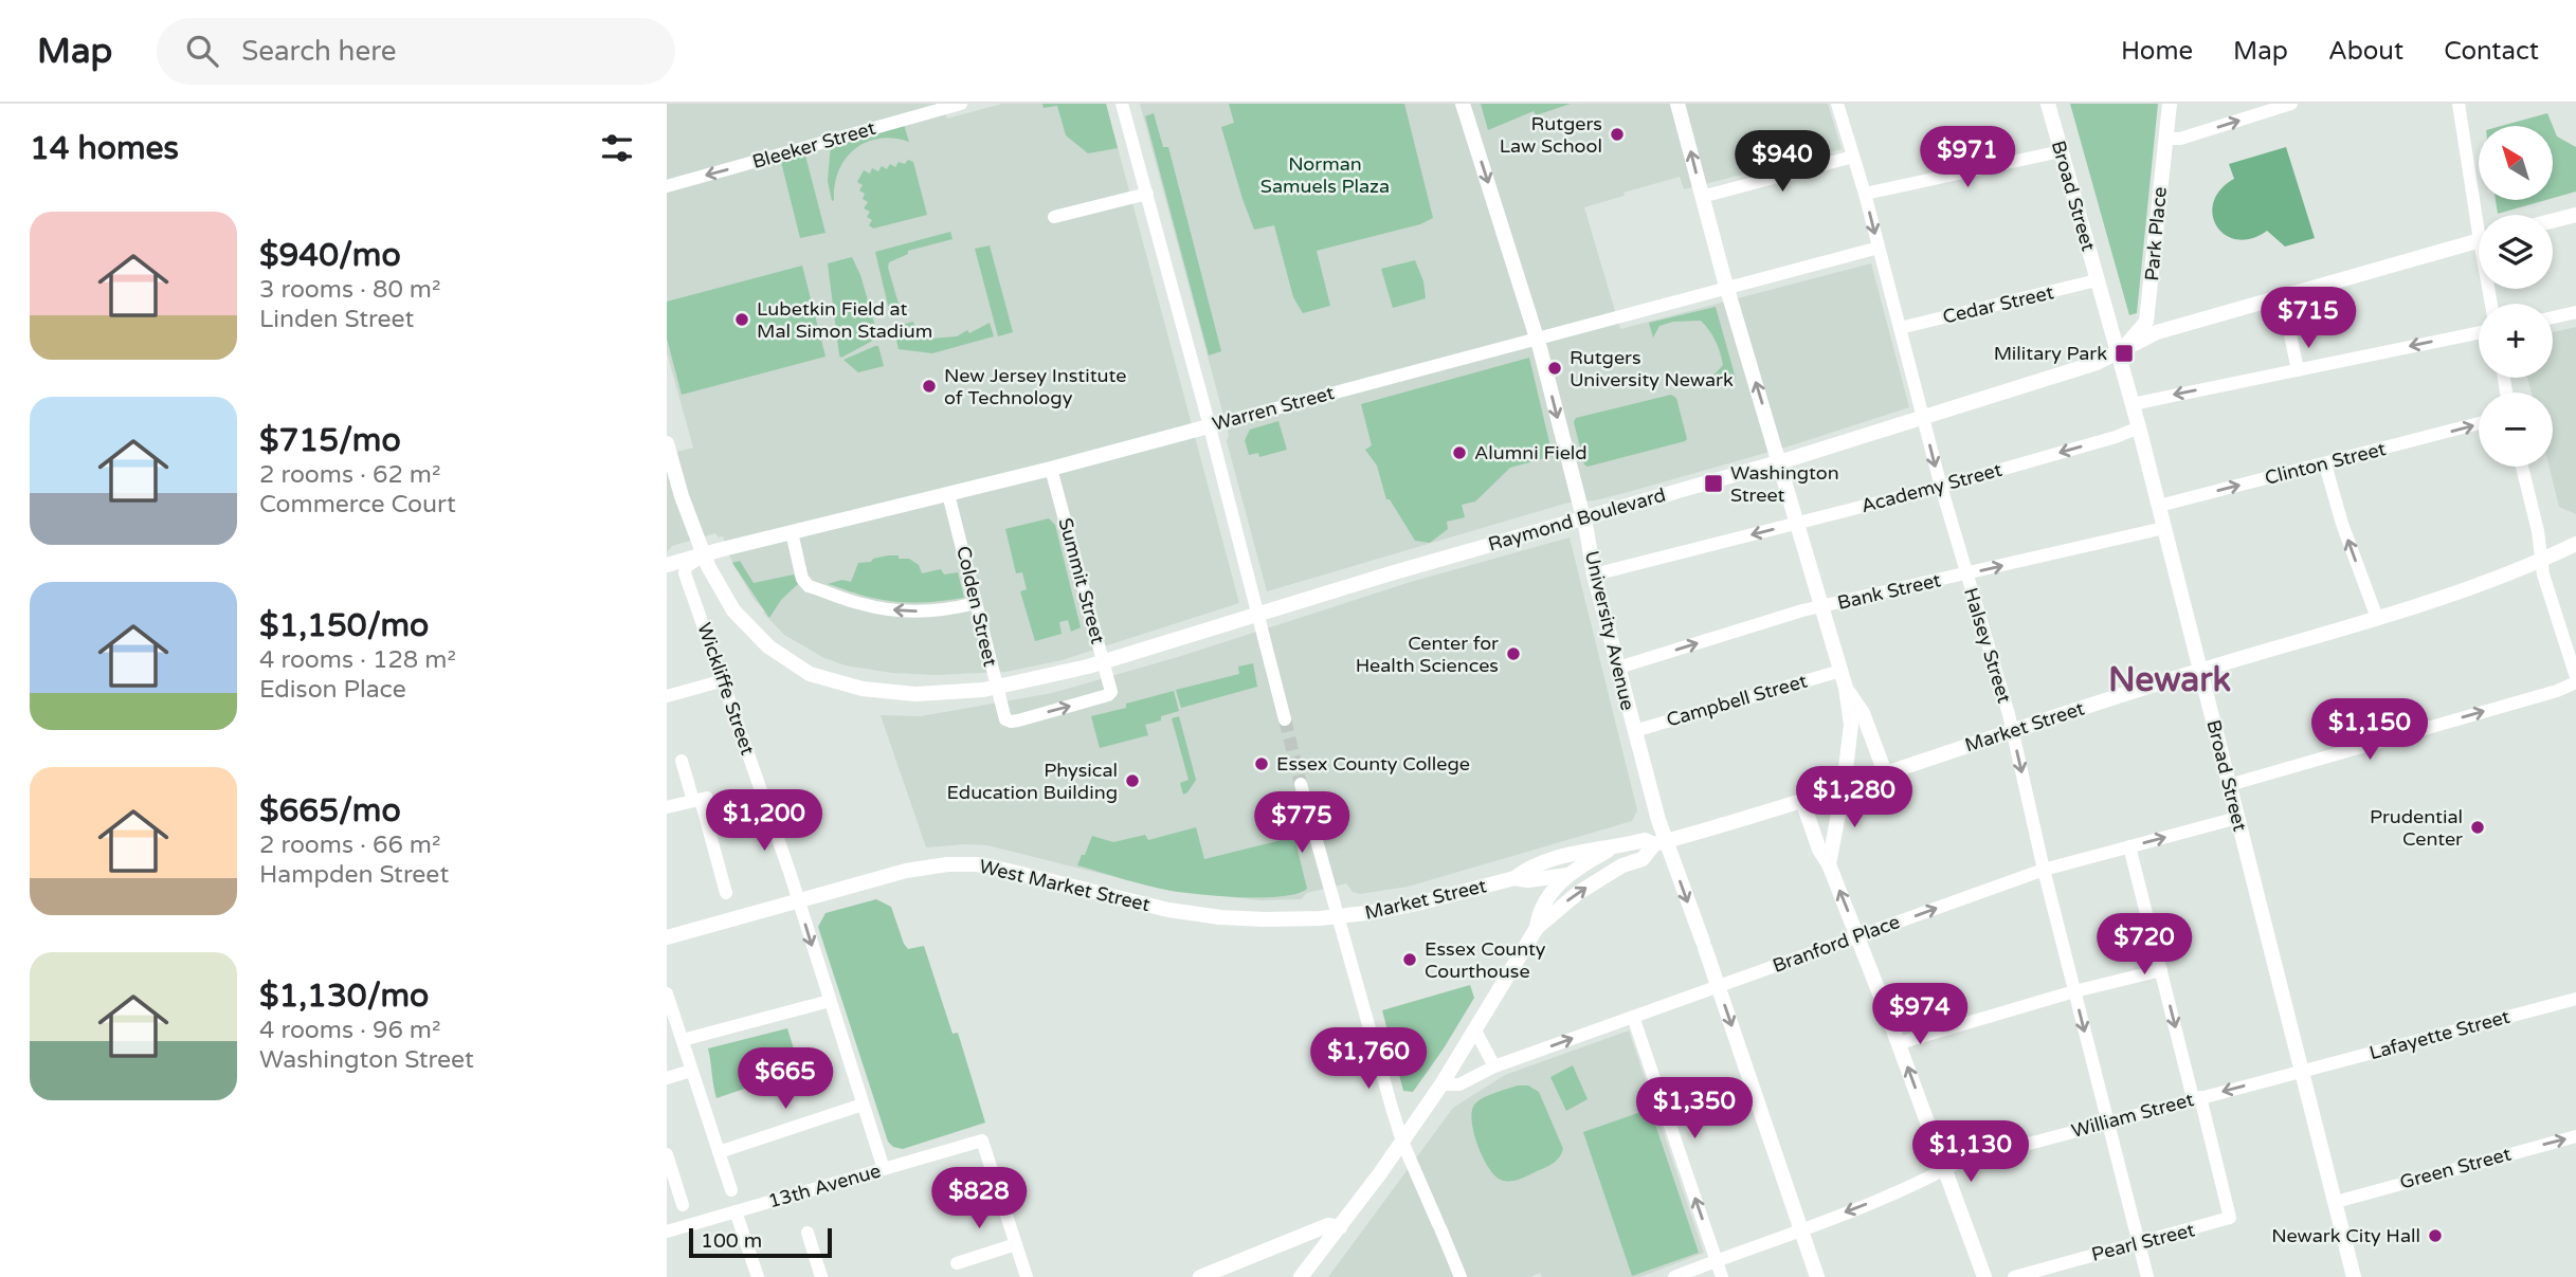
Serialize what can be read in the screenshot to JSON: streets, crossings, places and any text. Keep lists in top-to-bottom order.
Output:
{
  "streets": {
    "main road": [
      "Broad Street",
      "Park Place",
      "Warren Street",
      "Raymond Boulevard",
      "University Avenue",
      "Market Street",
      "West Market Street"
    ],
    "street": [
      "Bleeker Street",
      "Cedar Street",
      "Clinton Street",
      "Academy Street",
      "Summit Street",
      "Bank Street",
      "Colden Street",
      "Halsey Street",
      "Wickliffe Street",
      "Campbell Street",
      "Branford Place",
      "Lafayette Street",
      "William Street",
      "Green Street",
      "13th Avenue",
      "Pearl Street"
    ]
  },
  "crossings": [
    ["Broad Street", "Park Place"],
    ["Broad Street", "Cedar Street"],
    ["Broad Street", "Clinton Street"],
    ["Broad Street", "Academy Street"],
    ["Broad Street", "Raymond Boulevard"],
    ["Broad Street", "Bank Street"],
    ["Broad Street", "Market Street"],
    ["Broad Street", "Branford Place"],
    ["Broad Street", "Lafayette Street"],
    ["Broad Street", "William Street"],
    ["Broad Street", "Green Street"],
    ["Park Place", "Raymond Boulevard"],
    ["Cedar Street", "Halsey Street"],
    ["Warren Street", "Raymond Boulevard"],
    ["Warren Street", "Summit Street"],
    ["Warren Street", "Colden Street"],
    ["Warren Street", "University Avenue"],
    ["Warren Street", "Halsey Street"],
    ["Warren Street", "Wickliffe Street"],
    ["Academy Street", "University Avenue"],
    ["Academy Street", "Halsey Street"],
    ["Raymond Boulevard", "University Avenue"],
    ["Raymond Boulevard", "Halsey Street"],
    ["Raymond Boulevard", "Wickliffe Street"],
    ["Summit Street", "Colden Street"],
    ["Bank Street", "University Avenue"],
    ["Bank Street", "Halsey Street"],
    ["University Avenue", "Campbell Street"],
    ["University Avenue", "Market Street"],
    ["University Avenue", "Branford Place"],
    ["University Avenue", "William Street"],
    ["Halsey Street", "Market Street"],
    ["Halsey Street", "Branford Place"],
    ["Halsey Street", "William Street"],
    ["Halsey Street", "Pearl Street"],
    ["Wickliffe Street", "West Market Street"],
    ["Wickliffe Street", "13th Avenue"],
    ["Market Street", "West Market Street"],
    ["Lafayette Street", "William Street"],
    ["William Street", "Pearl Street"]
  ],
  "one_way": [
    "Bleeker Street",
    "Academy Street",
    "Bank Street",
    "University Avenue",
    "Branford Place",
    "William Street",
    "Green Street"
  ],
  "districts": ["Newark"],
  "parks": ["Norman Samuels Plaza"],
  "places": {
    "other": [
      "Rutgers Law School",
      "Lubetkin Field at Mal Simon Stadium",
      "Rutgers University Newark",
      "New Jersey Institute of Technology",
      "Alumni Field",
      "Center for Health Sciences",
      "Essex County College",
      "Physical Education Building",
      "Prudential Center",
      "Essex County Courthouse",
      "Newark City Hall"
    ],
    "transit": ["Military Park", "Washington Street"]
  },
  "scale_bar": "100 m",
  "north": "top left",
  "page": {
    "header": "Map",
    "search": "Search here",
    "nav": [
      "Home",
      "Map",
      "About",
      "Contact"
    ],
    "heading": "14 homes",
    "map_buttons": ["+", "−"],
    "price": [
      "$971",
      "$940",
      "$715",
      "$1,150",
      "$1,280",
      "$1,200",
      "$775",
      "$720",
      "$974",
      "$1,760",
      "$665",
      "$1,350",
      "$1,130",
      "$828"
    ],
    "list": [
      {
        "name": "$940/mo",
        "note": "3 rooms · 80 m² · Linden Street"
      },
      {
        "name": "$715/mo",
        "note": "2 rooms · 62 m² · Commerce Court"
      },
      {
        "name": "$1,150/mo",
        "note": "4 rooms · 128 m² · Edison Place"
      },
      {
        "name": "$665/mo",
        "note": "2 rooms · 66 m² · Hampden Street"
      },
      {
        "name": "$1,130/mo",
        "note": "4 rooms · 96 m² · Washington Street"
      }
    ],
    "scale": "100 m"
  }
}
